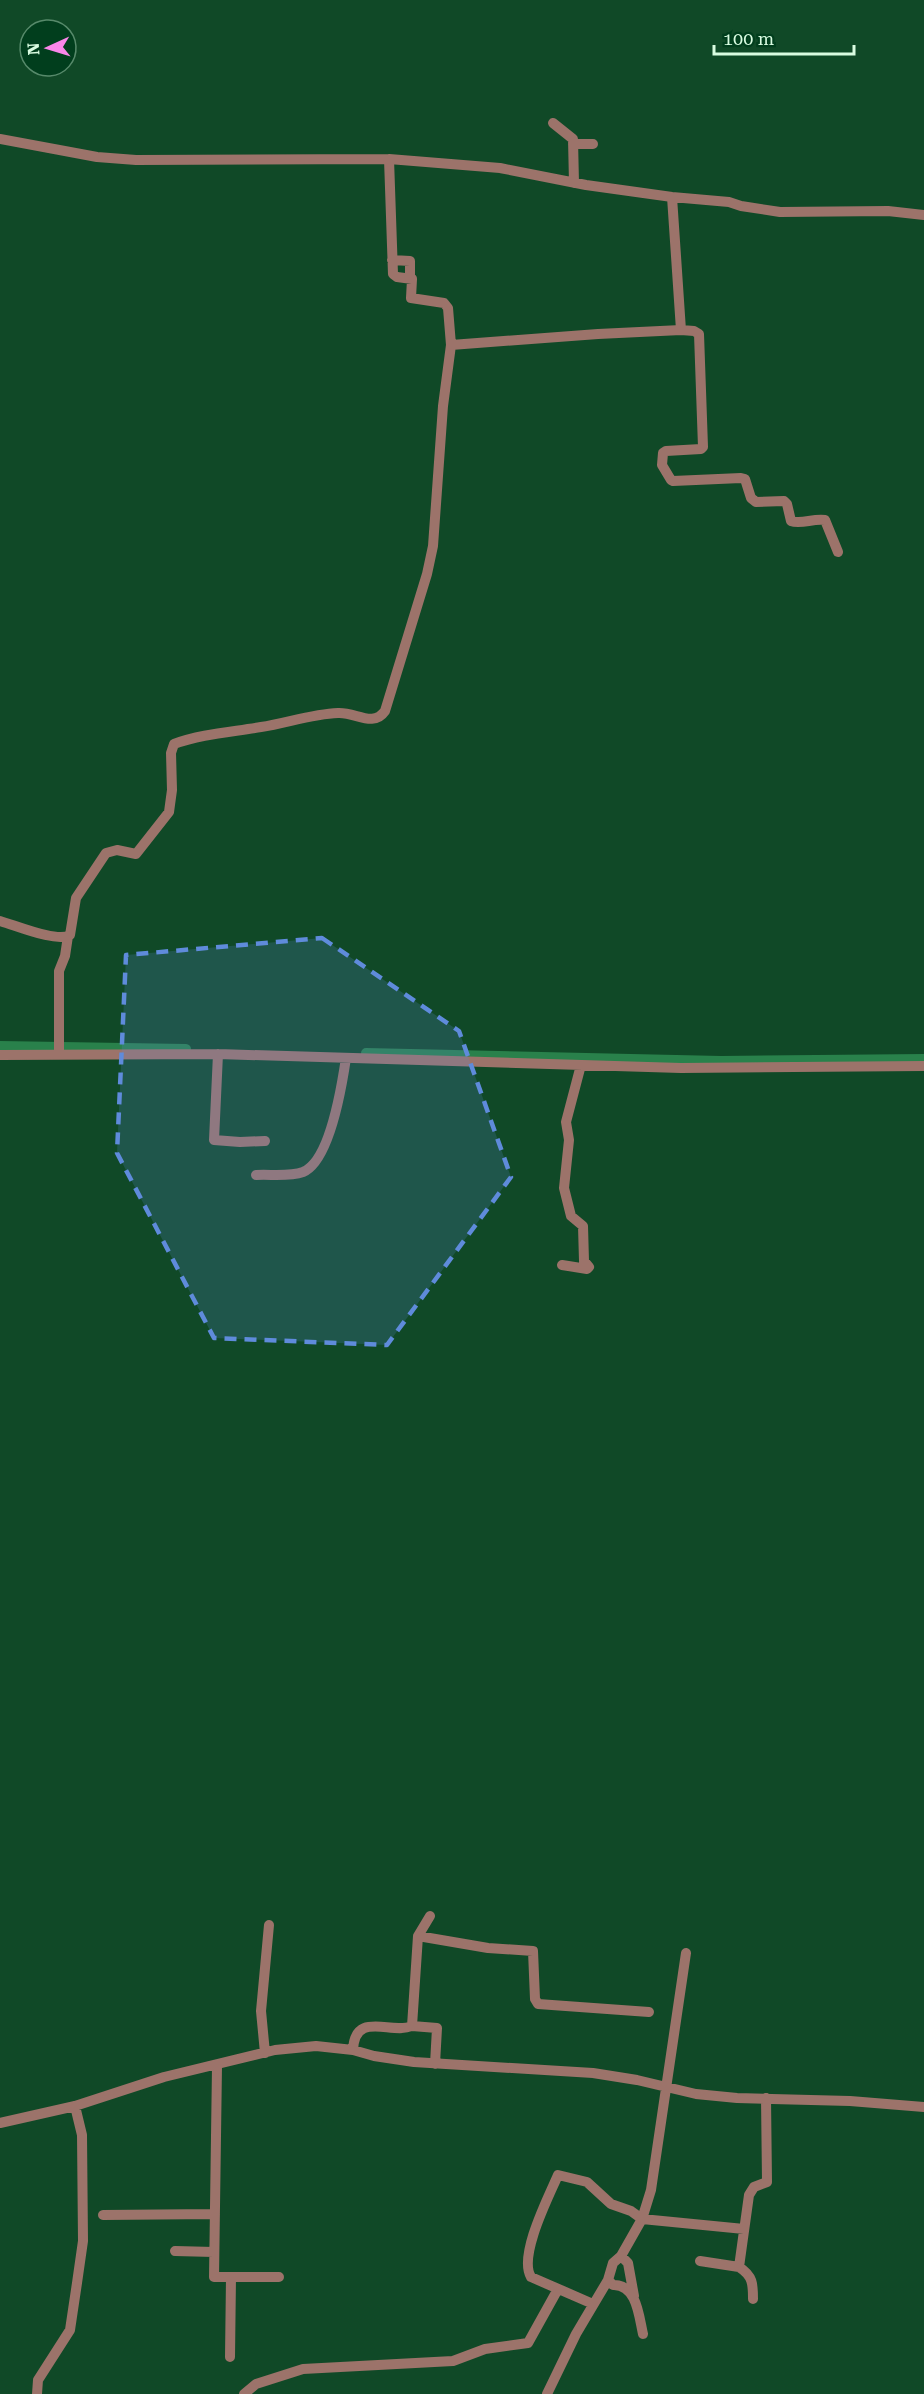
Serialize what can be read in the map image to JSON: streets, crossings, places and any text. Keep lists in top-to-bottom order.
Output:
{
  "scale_bar": "100 m",
  "north": "left"
}
